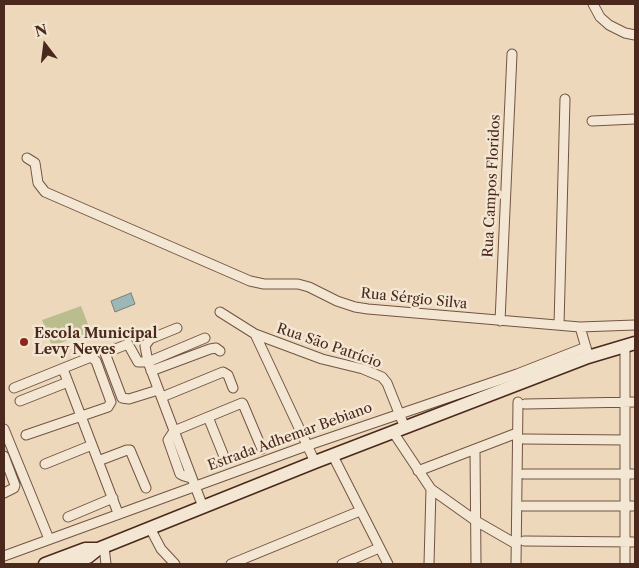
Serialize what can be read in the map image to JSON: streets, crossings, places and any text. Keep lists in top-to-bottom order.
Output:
{
  "streets": {
    "main road": ["Estrada Adhemar Bebiano"],
    "street": ["Rua Campos Floridos", "Rua Sérgio Silva", "Rua São Patrício"]
  },
  "crossings": [
    ["Rua Campos Floridos", "Rua Sérgio Silva"],
    ["Rua São Patrício", "Estrada Adhemar Bebiano"]
  ],
  "places": ["Escola Municipal Levy Neves"],
  "north": "top"
}
